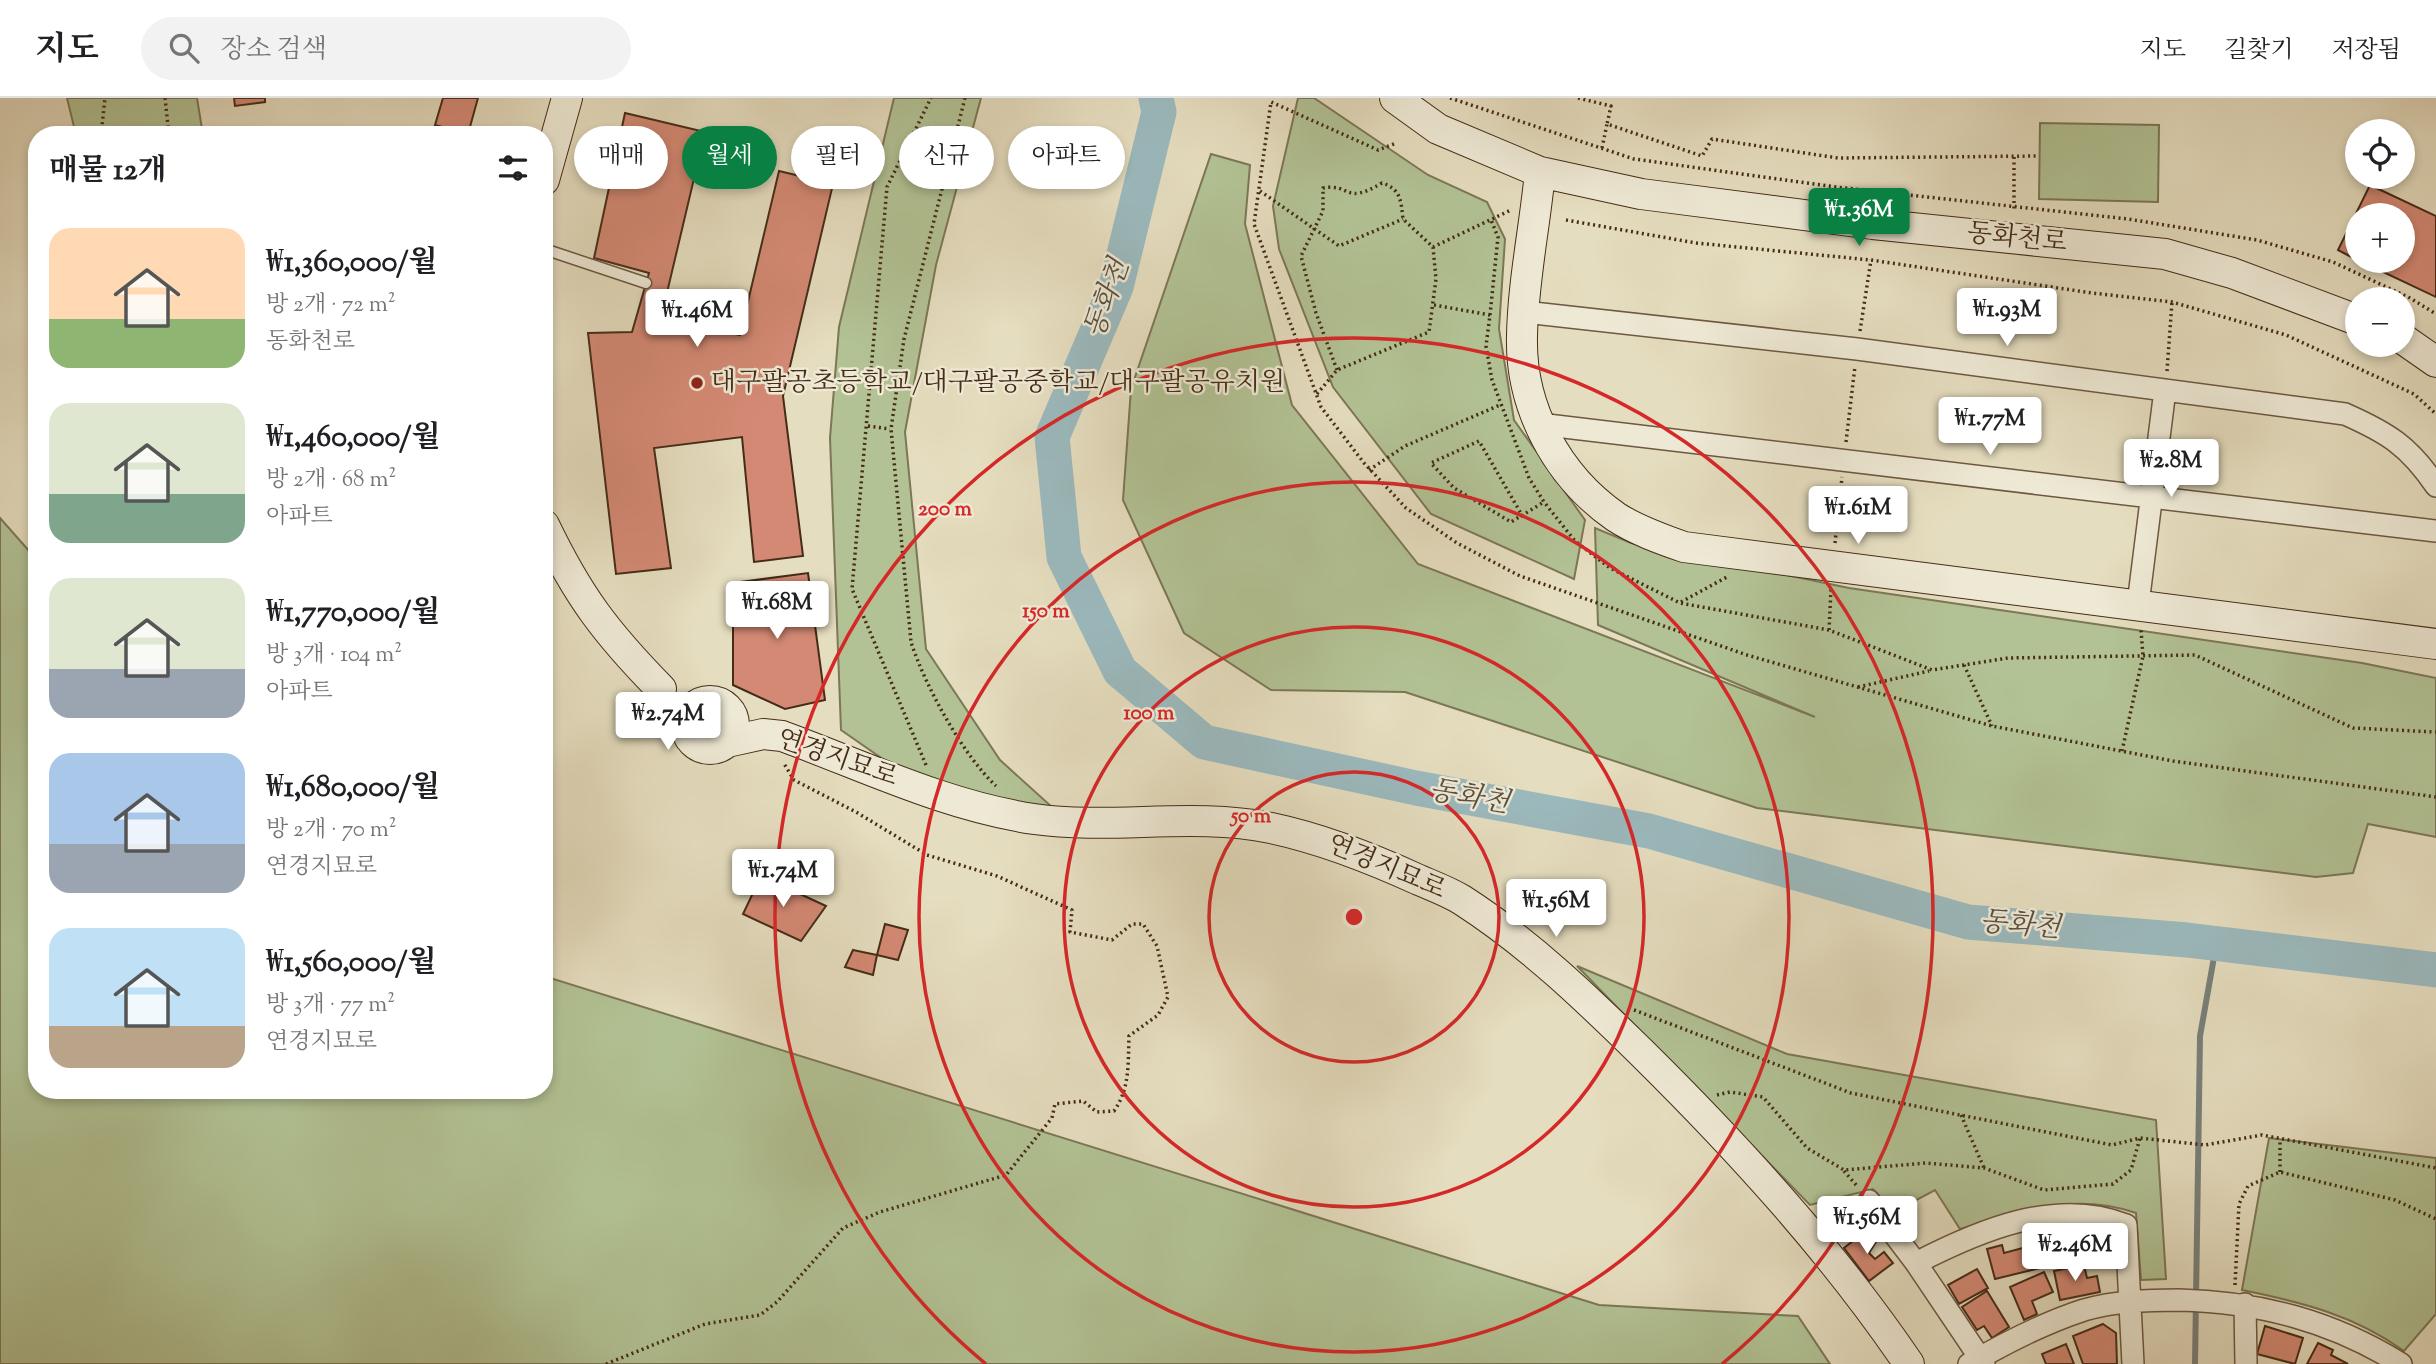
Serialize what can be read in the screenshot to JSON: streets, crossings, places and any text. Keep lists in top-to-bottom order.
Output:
{
  "streets": {
    "street": ["동화천로", "연경지묘로"]
  },
  "water": ["동화천"],
  "places": ["대구팔공초등학교/대구팔공중학교/대구팔공유치원"],
  "page": {
    "header": "지도",
    "search": "장소 검색",
    "nav": ["지도", "길찾기", "저장됨"],
    "map_buttons": ["+", "−"],
    "chip": [
      "매매",
      "월세",
      "필터",
      "신규",
      "아파트"
    ],
    "heading": "매물 12개",
    "price": [
      "₩1.36M",
      "₩1.93M",
      "₩1.46M",
      "₩1.77M",
      "₩2.8M",
      "₩1.61M",
      "₩1.68M",
      "₩2.74M",
      "₩1.74M",
      "₩1.56M",
      "₩1.56M",
      "₩2.46M"
    ],
    "list": [
      {
        "name": "₩1,360,000/월",
        "note": "방 2개 · 72 m² · 동화천로"
      },
      {
        "name": "₩1,460,000/월",
        "note": "방 2개 · 68 m² · 아파트"
      },
      {
        "name": "₩1,770,000/월",
        "note": "방 3개 · 104 m² · 아파트"
      },
      {
        "name": "₩1,680,000/월",
        "note": "방 2개 · 70 m² · 연경지묘로"
      },
      {
        "name": "₩1,560,000/월",
        "note": "방 3개 · 77 m² · 연경지묘로"
      }
    ]
  },
  "rings": [
    "200 m",
    "150 m",
    "100 m",
    "50 m"
  ]
}
